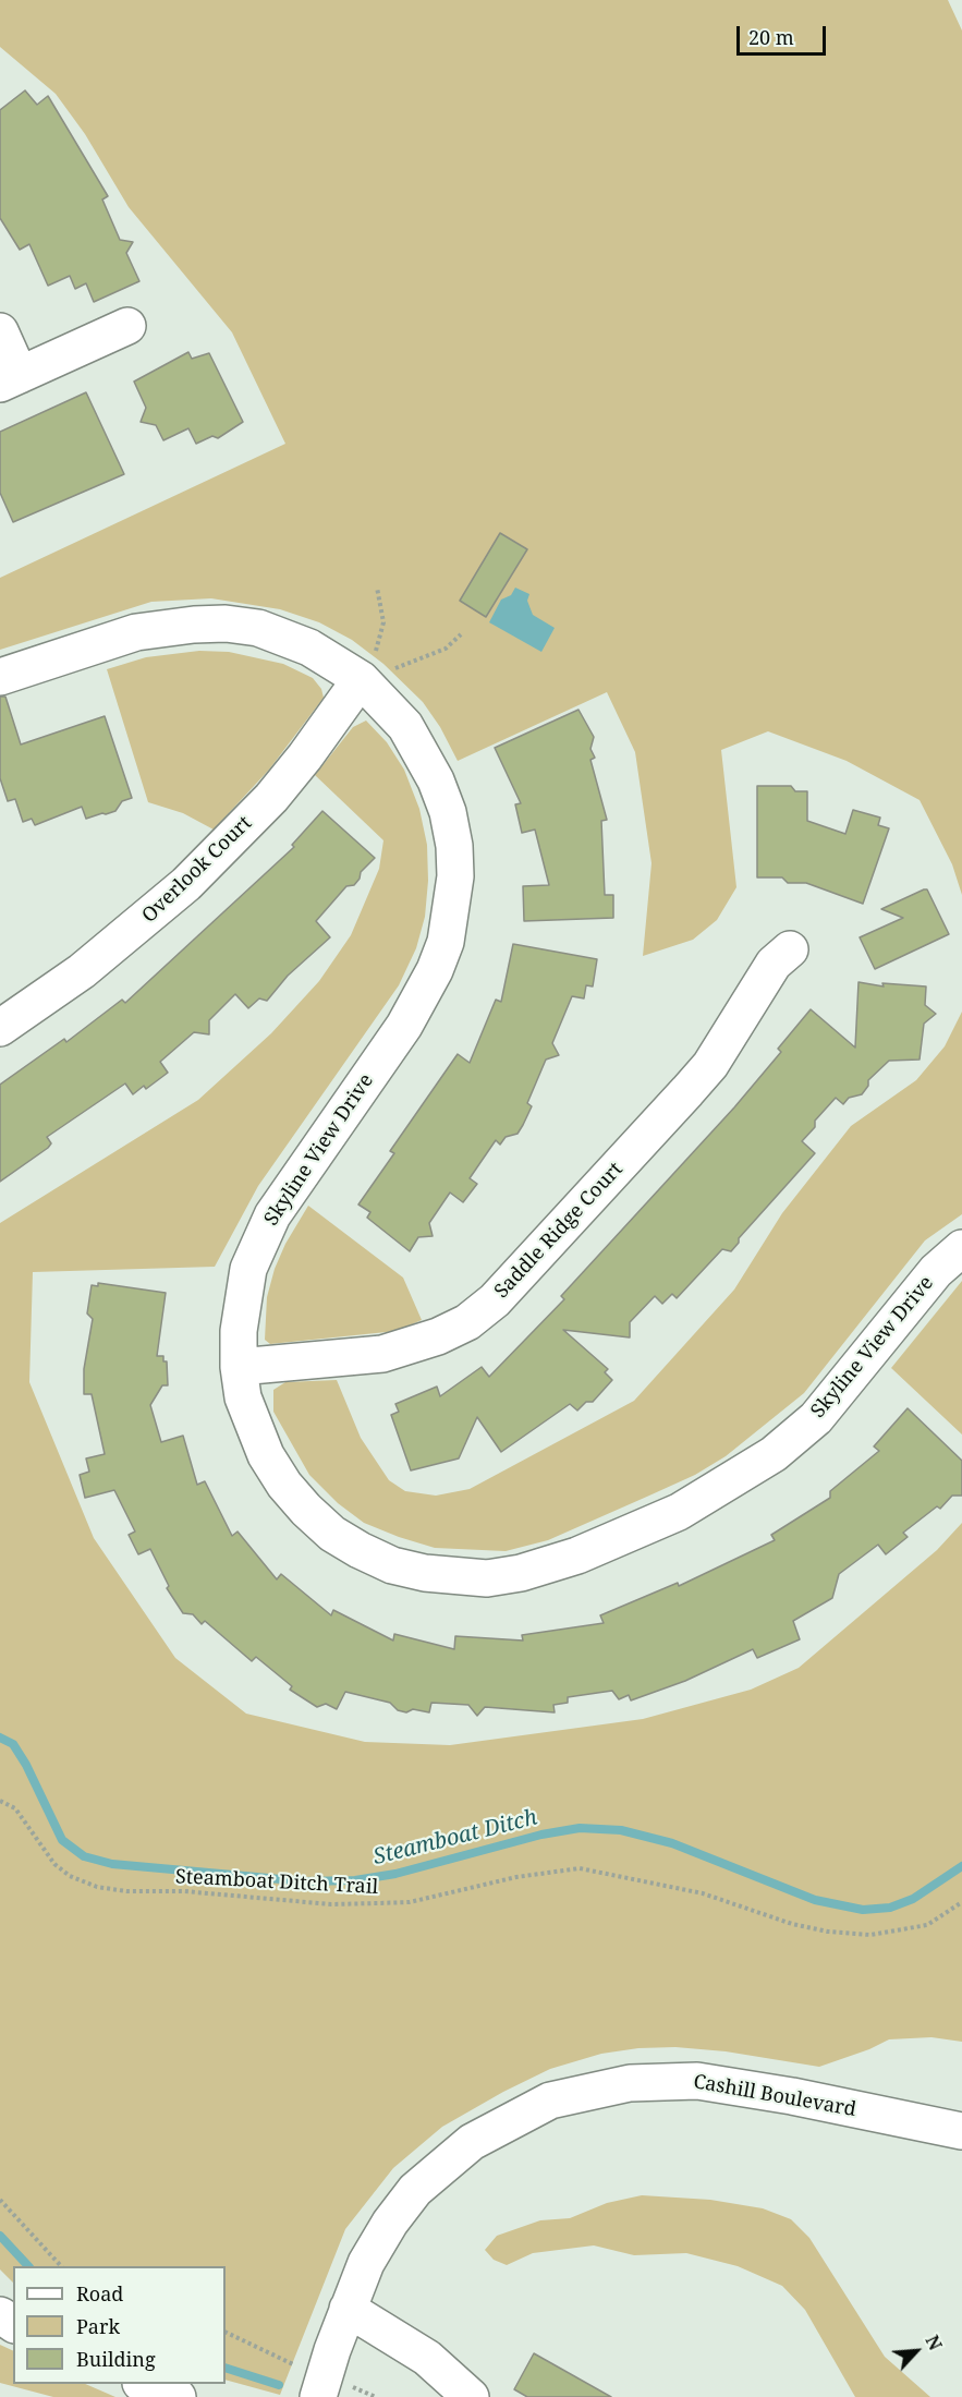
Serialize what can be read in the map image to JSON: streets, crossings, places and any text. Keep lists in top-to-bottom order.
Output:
{
  "streets": {
    "street": [
      "Overlook Court",
      "Skyline View Drive",
      "Saddle Ridge Court",
      "Cashill Boulevard"
    ],
    "path": ["Steamboat Ditch Trail"]
  },
  "crossings": [
    ["Overlook Court", "Skyline View Drive"],
    ["Skyline View Drive", "Saddle Ridge Court"]
  ],
  "water": ["Steamboat Ditch"],
  "legend": ["Road", "Park", "Building"],
  "scale_bar": "20 m",
  "north": "top right"
}
